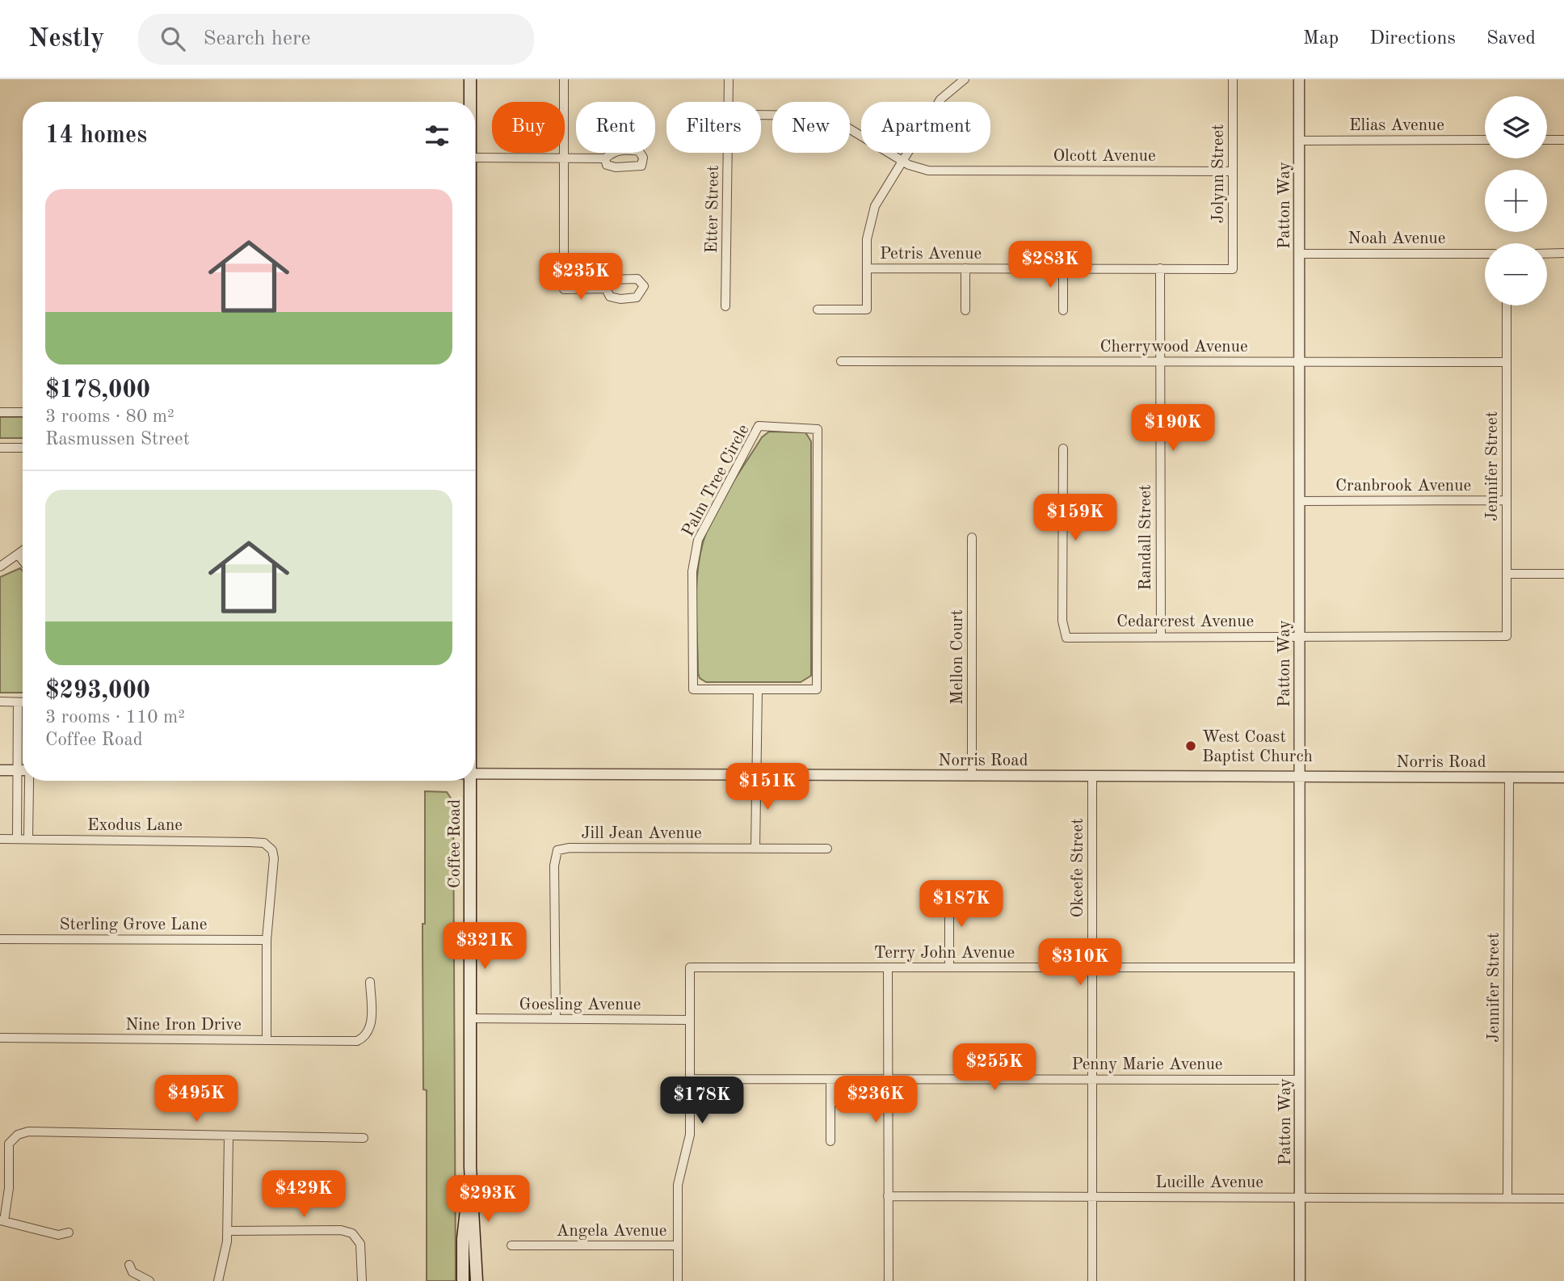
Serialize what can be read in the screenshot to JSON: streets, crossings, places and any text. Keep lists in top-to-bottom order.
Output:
{
  "streets": {
    "main road": ["Coffee Road"],
    "street": [
      "Elias Avenue",
      "Olcott Avenue",
      "Jolynn Street",
      "Patton Way",
      "Etter Street",
      "Noah Avenue",
      "Petris Avenue",
      "Cherrywood Avenue",
      "Jennifer Street",
      "Palm Tree Circle",
      "Cranbrook Avenue",
      "Randall Street",
      "Cedarcrest Avenue",
      "Mellon Court",
      "Norris Road",
      "Exodus Lane",
      "Jill Jean Avenue",
      "Okeefe Street",
      "Sterling Grove Lane",
      "Terry John Avenue",
      "Goesling Avenue",
      "Nine Iron Drive",
      "Penny Marie Avenue",
      "Lucille Avenue",
      "Angela Avenue"
    ]
  },
  "crossings": [
    ["Elias Avenue", "Patton Way"],
    ["Olcott Avenue", "Jolynn Street"],
    ["Jolynn Street", "Petris Avenue"],
    ["Patton Way", "Noah Avenue"],
    ["Patton Way", "Cherrywood Avenue"],
    ["Patton Way", "Cranbrook Avenue"],
    ["Patton Way", "Cedarcrest Avenue"],
    ["Patton Way", "Norris Road"],
    ["Patton Way", "Terry John Avenue"],
    ["Patton Way", "Penny Marie Avenue"],
    ["Patton Way", "Lucille Avenue"],
    ["Petris Avenue", "Randall Street"],
    ["Cherrywood Avenue", "Jennifer Street"],
    ["Cherrywood Avenue", "Randall Street"],
    ["Jennifer Street", "Cranbrook Avenue"],
    ["Jennifer Street", "Cedarcrest Avenue"],
    ["Jennifer Street", "Norris Road"],
    ["Jennifer Street", "Lucille Avenue"],
    ["Randall Street", "Cedarcrest Avenue"],
    ["Mellon Court", "Norris Road"],
    ["Norris Road", "Okeefe Street"],
    ["Exodus Lane", "Sterling Grove Lane"],
    ["Jill Jean Avenue", "Goesling Avenue"],
    ["Coffee Road", "Goesling Avenue"],
    ["Okeefe Street", "Terry John Avenue"],
    ["Okeefe Street", "Penny Marie Avenue"],
    ["Okeefe Street", "Lucille Avenue"],
    ["Terry John Avenue", "Goesling Avenue"]
  ],
  "places": ["West Coast Baptist Church"],
  "page": {
    "header": "Nestly",
    "search": "Search here",
    "nav": ["Map", "Directions", "Saved"],
    "map_buttons": ["+", "−"],
    "chip": [
      "Buy",
      "Rent",
      "Filters",
      "New",
      "Apartment"
    ],
    "heading": "14 homes",
    "list": [
      {
        "name": "$178,000",
        "note": "3 rooms · 80 m² · Rasmussen Street"
      },
      {
        "name": "$293,000",
        "note": "3 rooms · 110 m² · Coffee Road"
      }
    ],
    "price": [
      "$283K",
      "$235K",
      "$190K",
      "$159K",
      "$151K",
      "$187K",
      "$321K",
      "$310K",
      "$255K",
      "$495K",
      "$236K",
      "$178K",
      "$429K",
      "$293K"
    ]
  }
}
